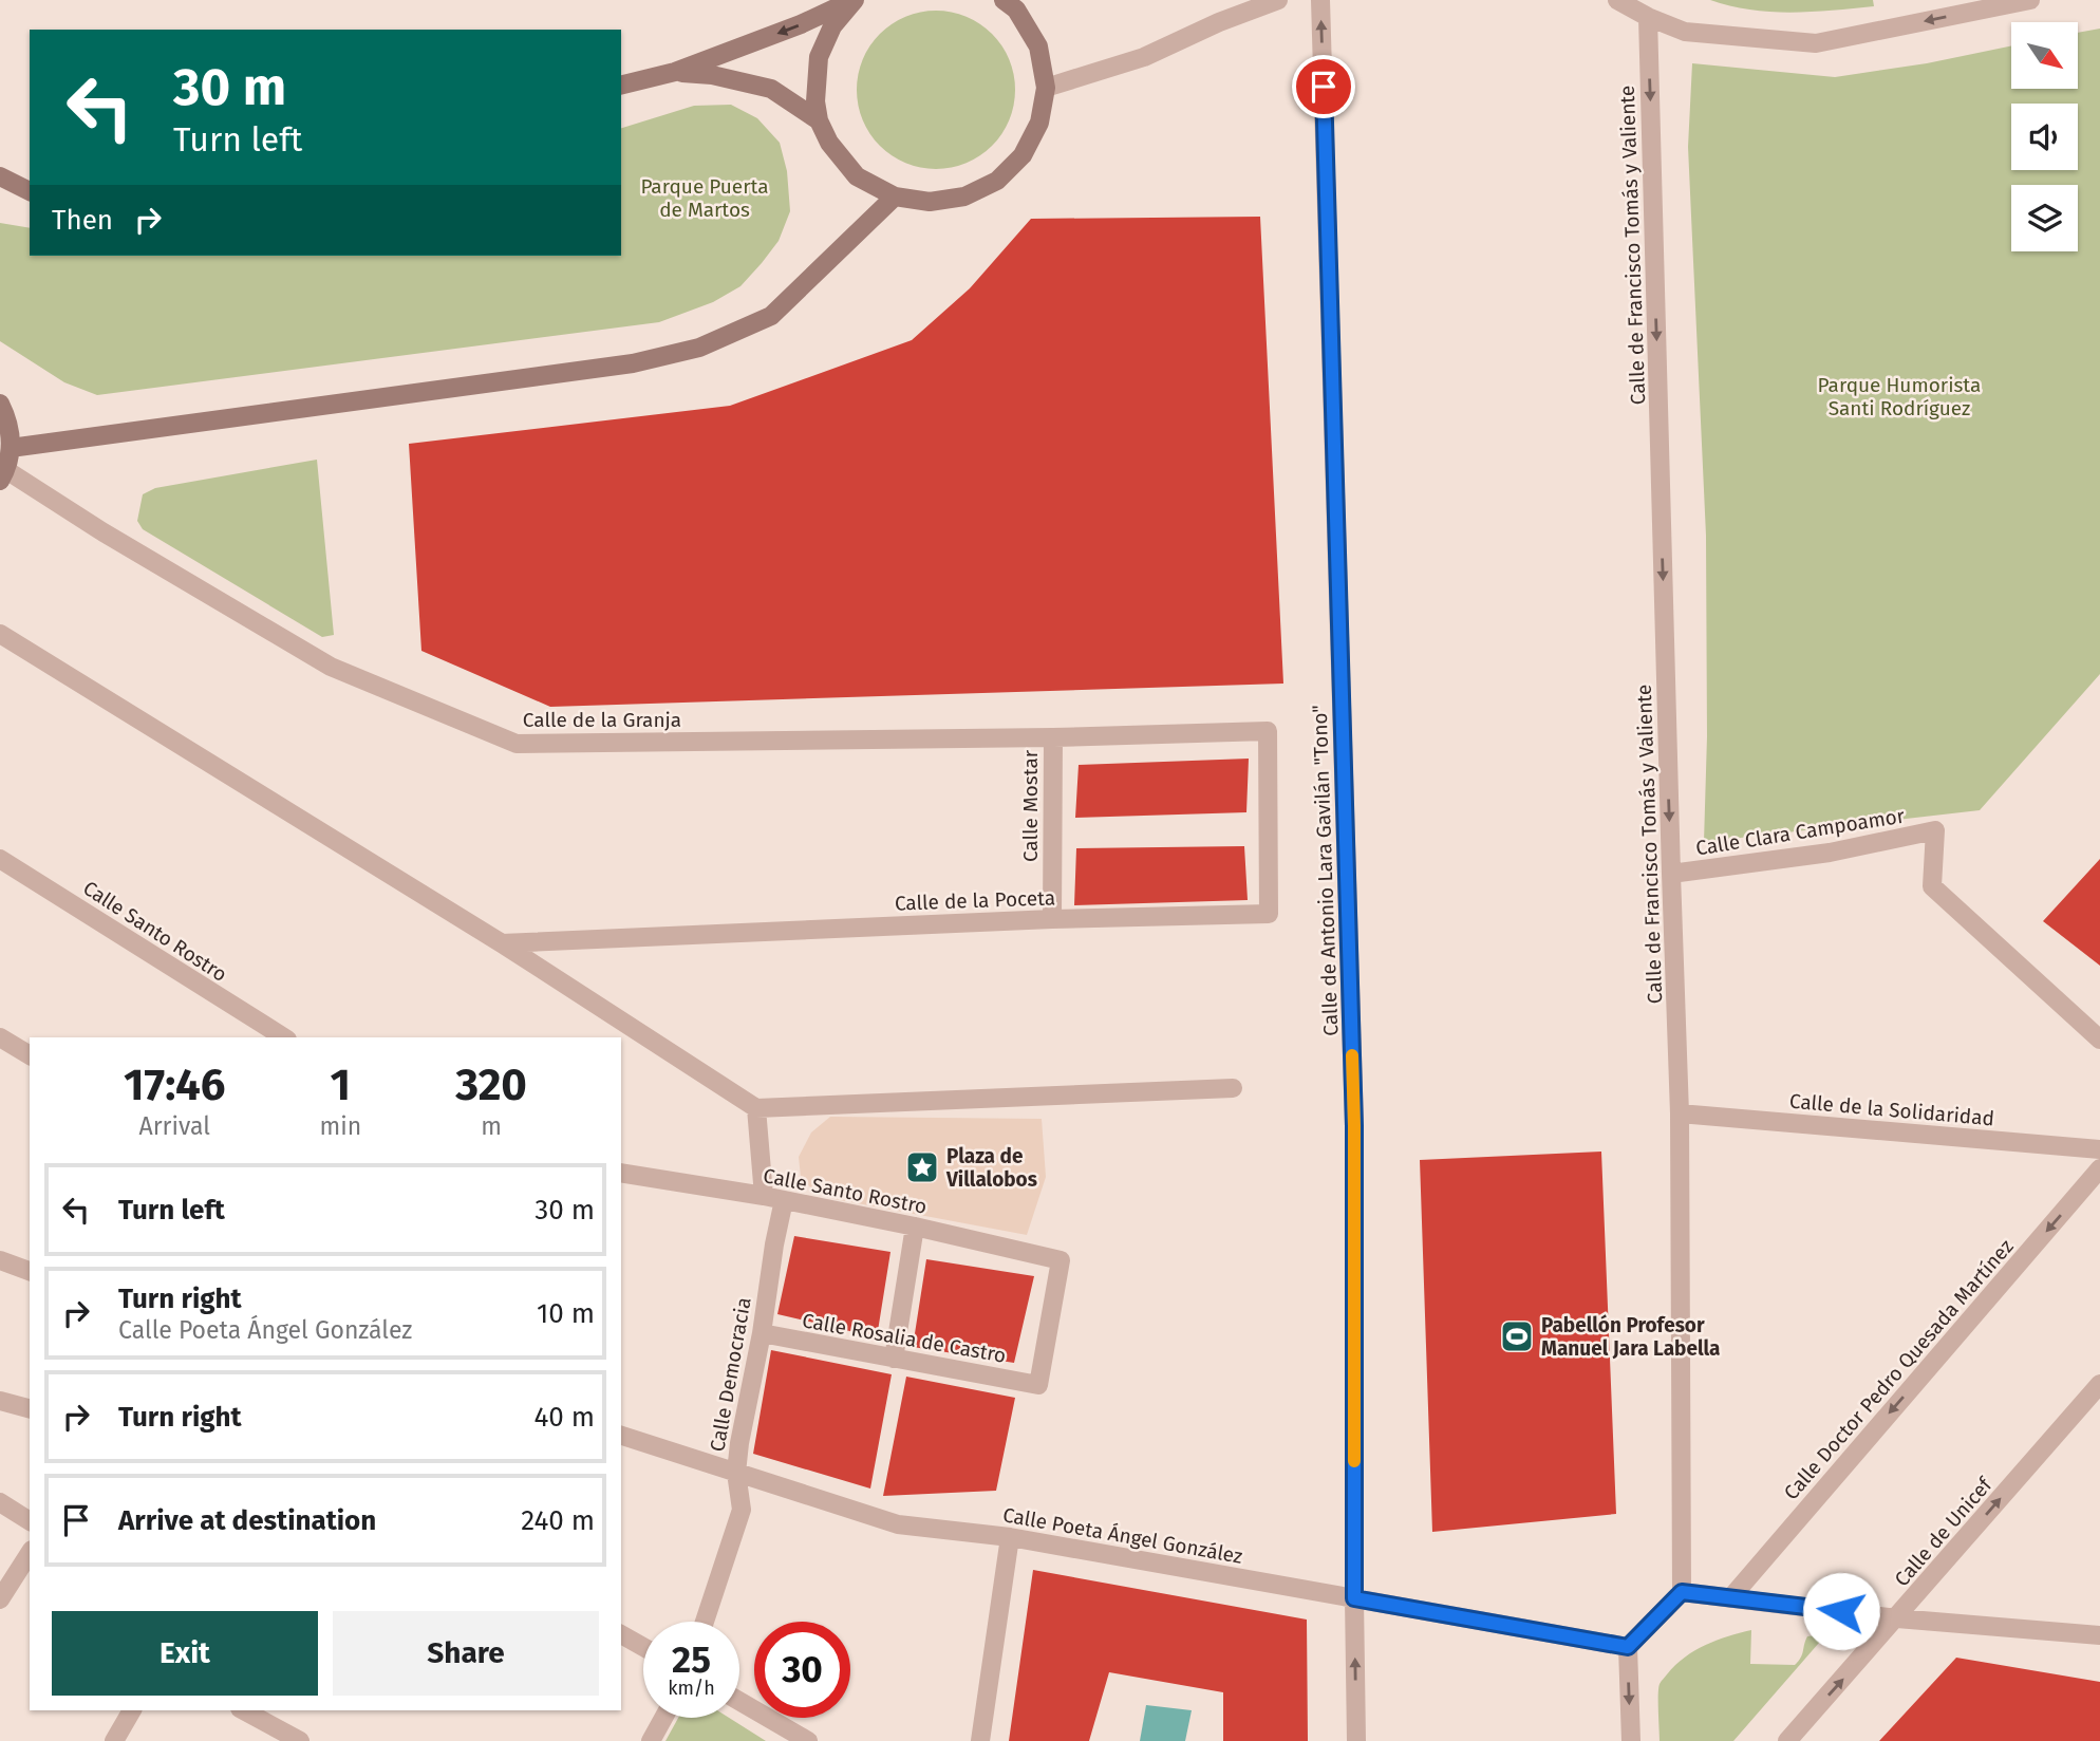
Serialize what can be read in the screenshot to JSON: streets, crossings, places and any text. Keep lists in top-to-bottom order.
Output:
{
  "streets": {
    "street": [
      "Calle de Francisco Tomás y Valiente",
      "Calle de la Granja",
      "Calle Mostar",
      "Calle Clara Campoamor",
      "Calle de Antonio Lara Gavilán \"Tono\"",
      "Calle de la Poceta",
      "Calle Santo Rostro",
      "Calle de la Solidaridad",
      "Calle Rosalia de Castro",
      "Calle Doctor Pedro Quesada Martínez",
      "Calle Democracia",
      "Calle de Unicef",
      "Calle Poeta Ángel González"
    ]
  },
  "crossings": [
    ["Calle de Francisco Tomás y Valiente", "Calle Clara Campoamor"],
    ["Calle de Francisco Tomás y Valiente", "Calle de la Solidaridad"],
    ["Calle de la Granja", "Calle Mostar"],
    ["Calle de la Granja", "Calle de la Poceta"],
    ["Calle Mostar", "Calle de la Poceta"],
    ["Calle de Antonio Lara Gavilán \"Tono\"", "Calle Poeta Ángel González"],
    ["Calle Santo Rostro", "Calle Rosalia de Castro"],
    ["Calle Santo Rostro", "Calle Democracia"],
    ["Calle Rosalia de Castro", "Calle Democracia"],
    ["Calle Democracia", "Calle Poeta Ángel González"]
  ],
  "one_way": [
    "Calle de Francisco Tomás y Valiente",
    "Calle de Antonio Lara Gavilán \"Tono\"",
    "Calle Doctor Pedro Quesada Martínez",
    "Calle de Unicef"
  ],
  "parks": ["Parque Puerta de Martos", "Parque Humorista Santi Rodríguez"],
  "places": {
    "place": ["Plaza de Villalobos"],
    "sports": ["Pabellón Profesor Manuel Jara Labella"]
  },
  "north": "bottom right",
  "page": {
    "turn": ["30 m", "Turn left"],
    "then": "Then",
    "eta": [
      "17:46",
      "Arrival",
      "1",
      "min",
      "320",
      "m"
    ],
    "list": [
      {
        "name": "Turn left",
        "value": "30 m"
      },
      {
        "name": "Turn right",
        "note": "Calle Poeta Ángel González",
        "value": "10 m"
      },
      {
        "name": "Turn right",
        "value": "40 m"
      },
      {
        "name": "Arrive at destination",
        "value": "240 m"
      }
    ],
    "buttons": ["Exit", "Share"],
    "speed": "25 km/h",
    "limit": "30"
  }
}
